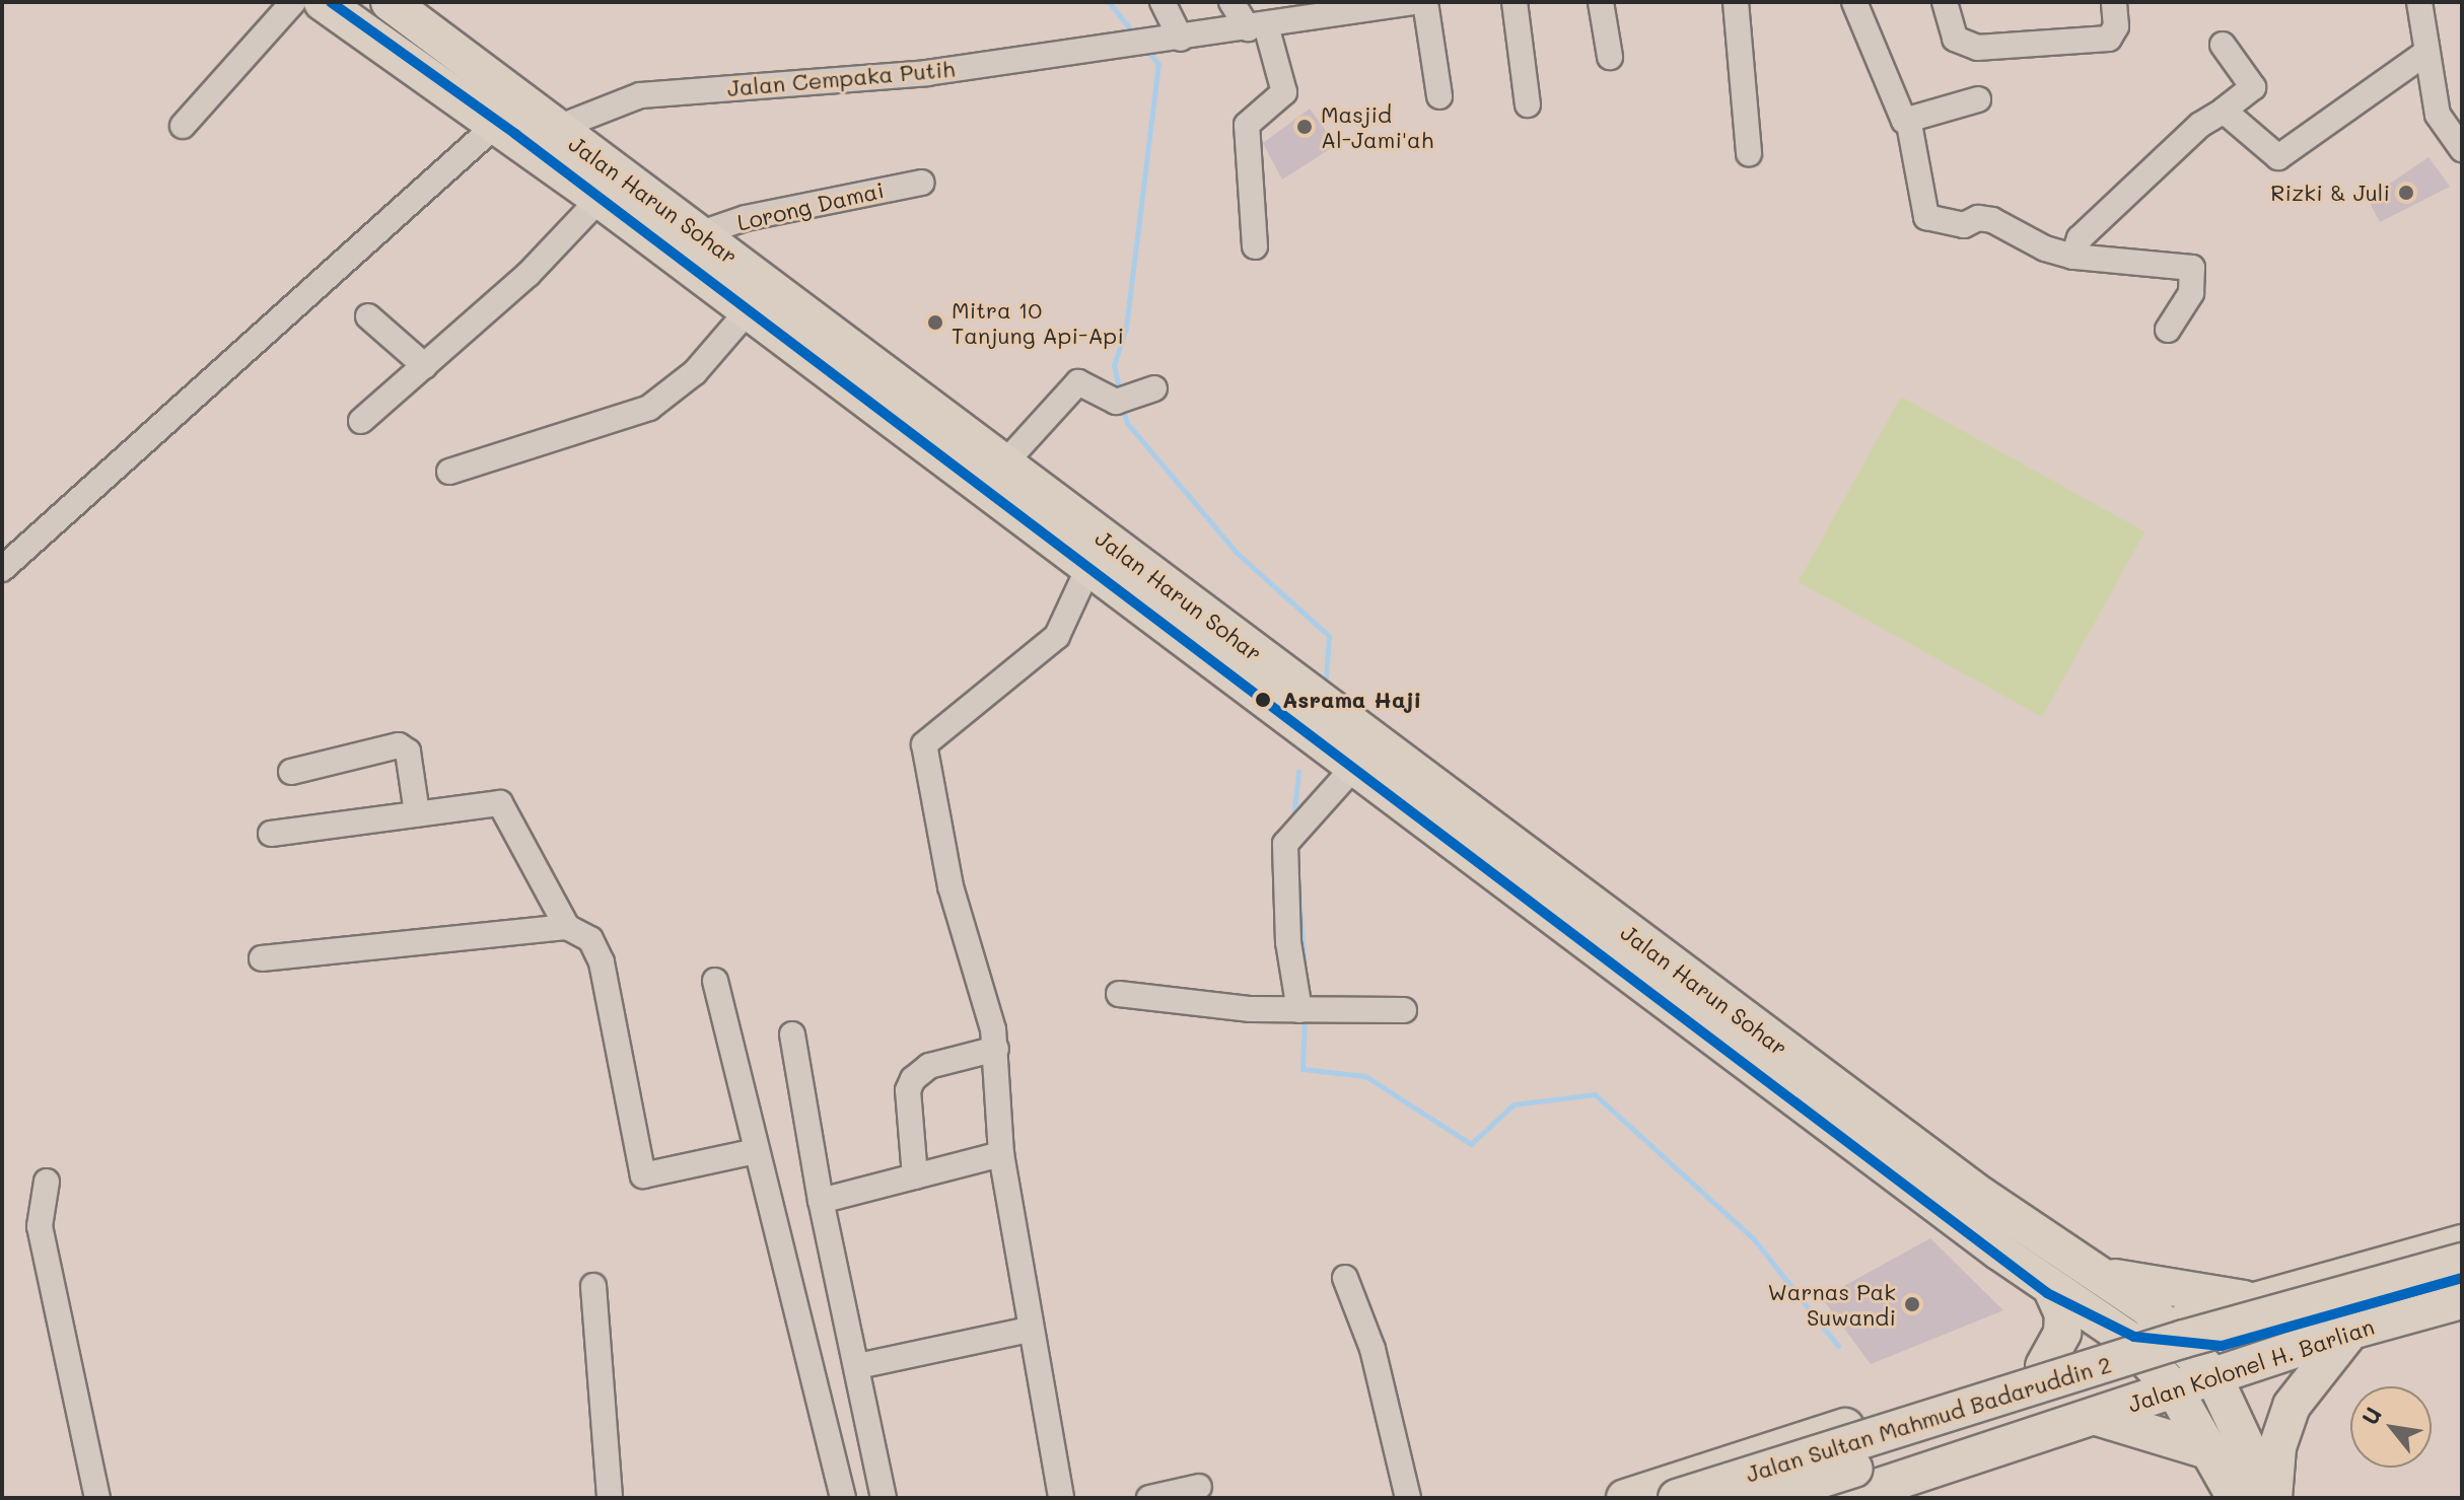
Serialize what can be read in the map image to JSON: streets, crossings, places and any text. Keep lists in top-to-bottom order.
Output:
{
  "streets": {
    "highway": ["Jalan Harun Sohar", "Jalan Kolonel H. Barlian", "Jalan Sultan Mahmud Badaruddin 2"],
    "street": ["Jalan Cempaka Putih", "Lorong Damai"]
  },
  "crossings": [
    ["Jalan Cempaka Putih", "Jalan Harun Sohar"],
    ["Jalan Harun Sohar", "Lorong Damai"],
    ["Jalan Harun Sohar", "Jalan Kolonel H. Barlian"]
  ],
  "places": [
    "Masjid Al-Jami'ah",
    "Rizki & Juli",
    "Mitra 10 Tanjung Api-Api",
    "Asrama Haji",
    "Warnas Pak Suwandi"
  ],
  "north": "top left"
}
